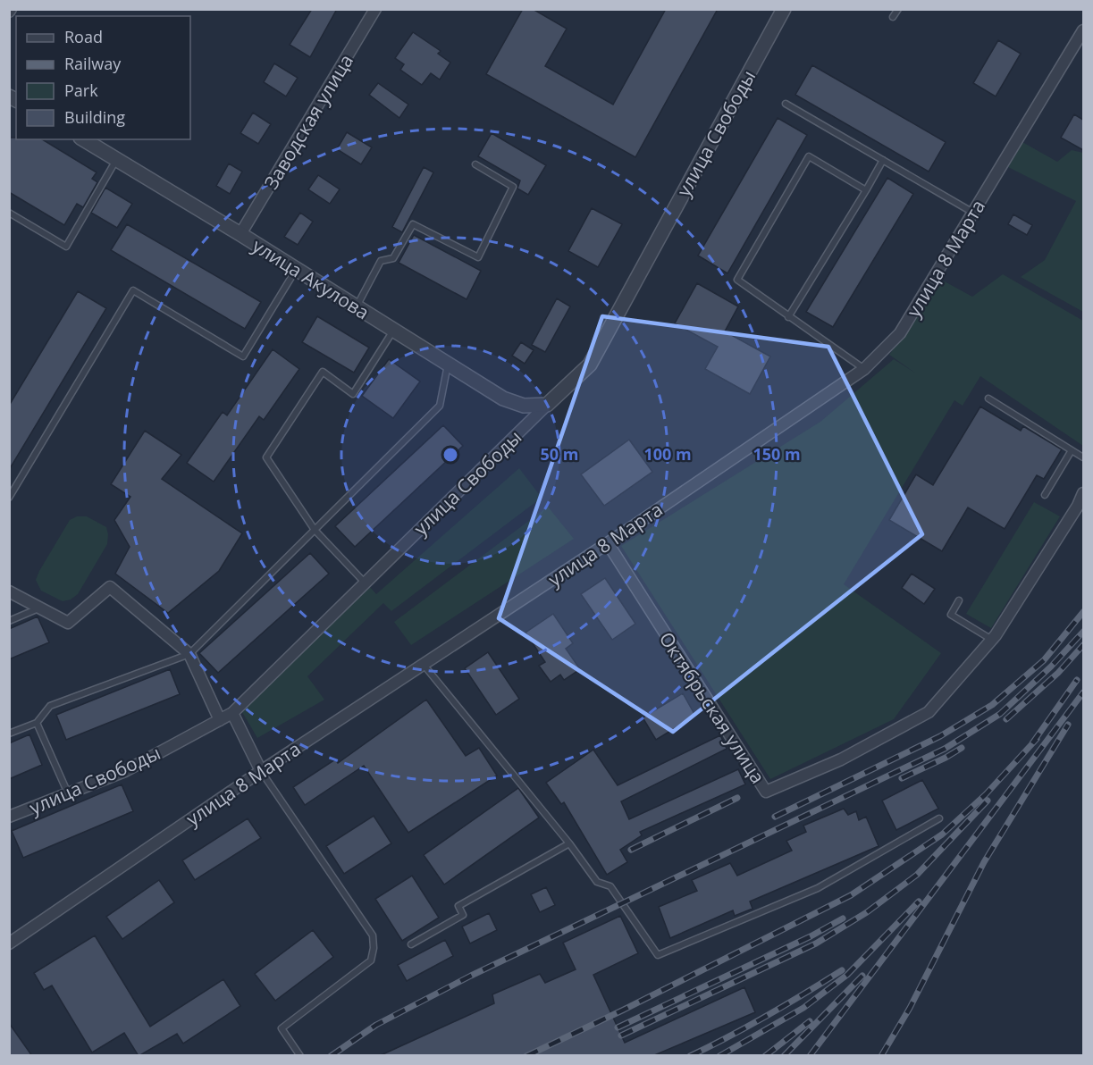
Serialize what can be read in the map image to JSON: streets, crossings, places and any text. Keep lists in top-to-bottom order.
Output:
{
  "streets": {
    "street": [
      "Заводская улица",
      "улица Свободы",
      "улица 8 Марта",
      "улица Акулова",
      "Октябрьская улица"
    ]
  },
  "crossings": [
    ["Заводская улица", "улица Акулова"],
    ["улица Свободы", "улица Акулова"],
    ["улица 8 Марта", "Октябрьская улица"]
  ],
  "legend": [
    "Road",
    "Railway",
    "Park",
    "Building"
  ],
  "rings": ["50 m", "100 m", "150 m"]
}
